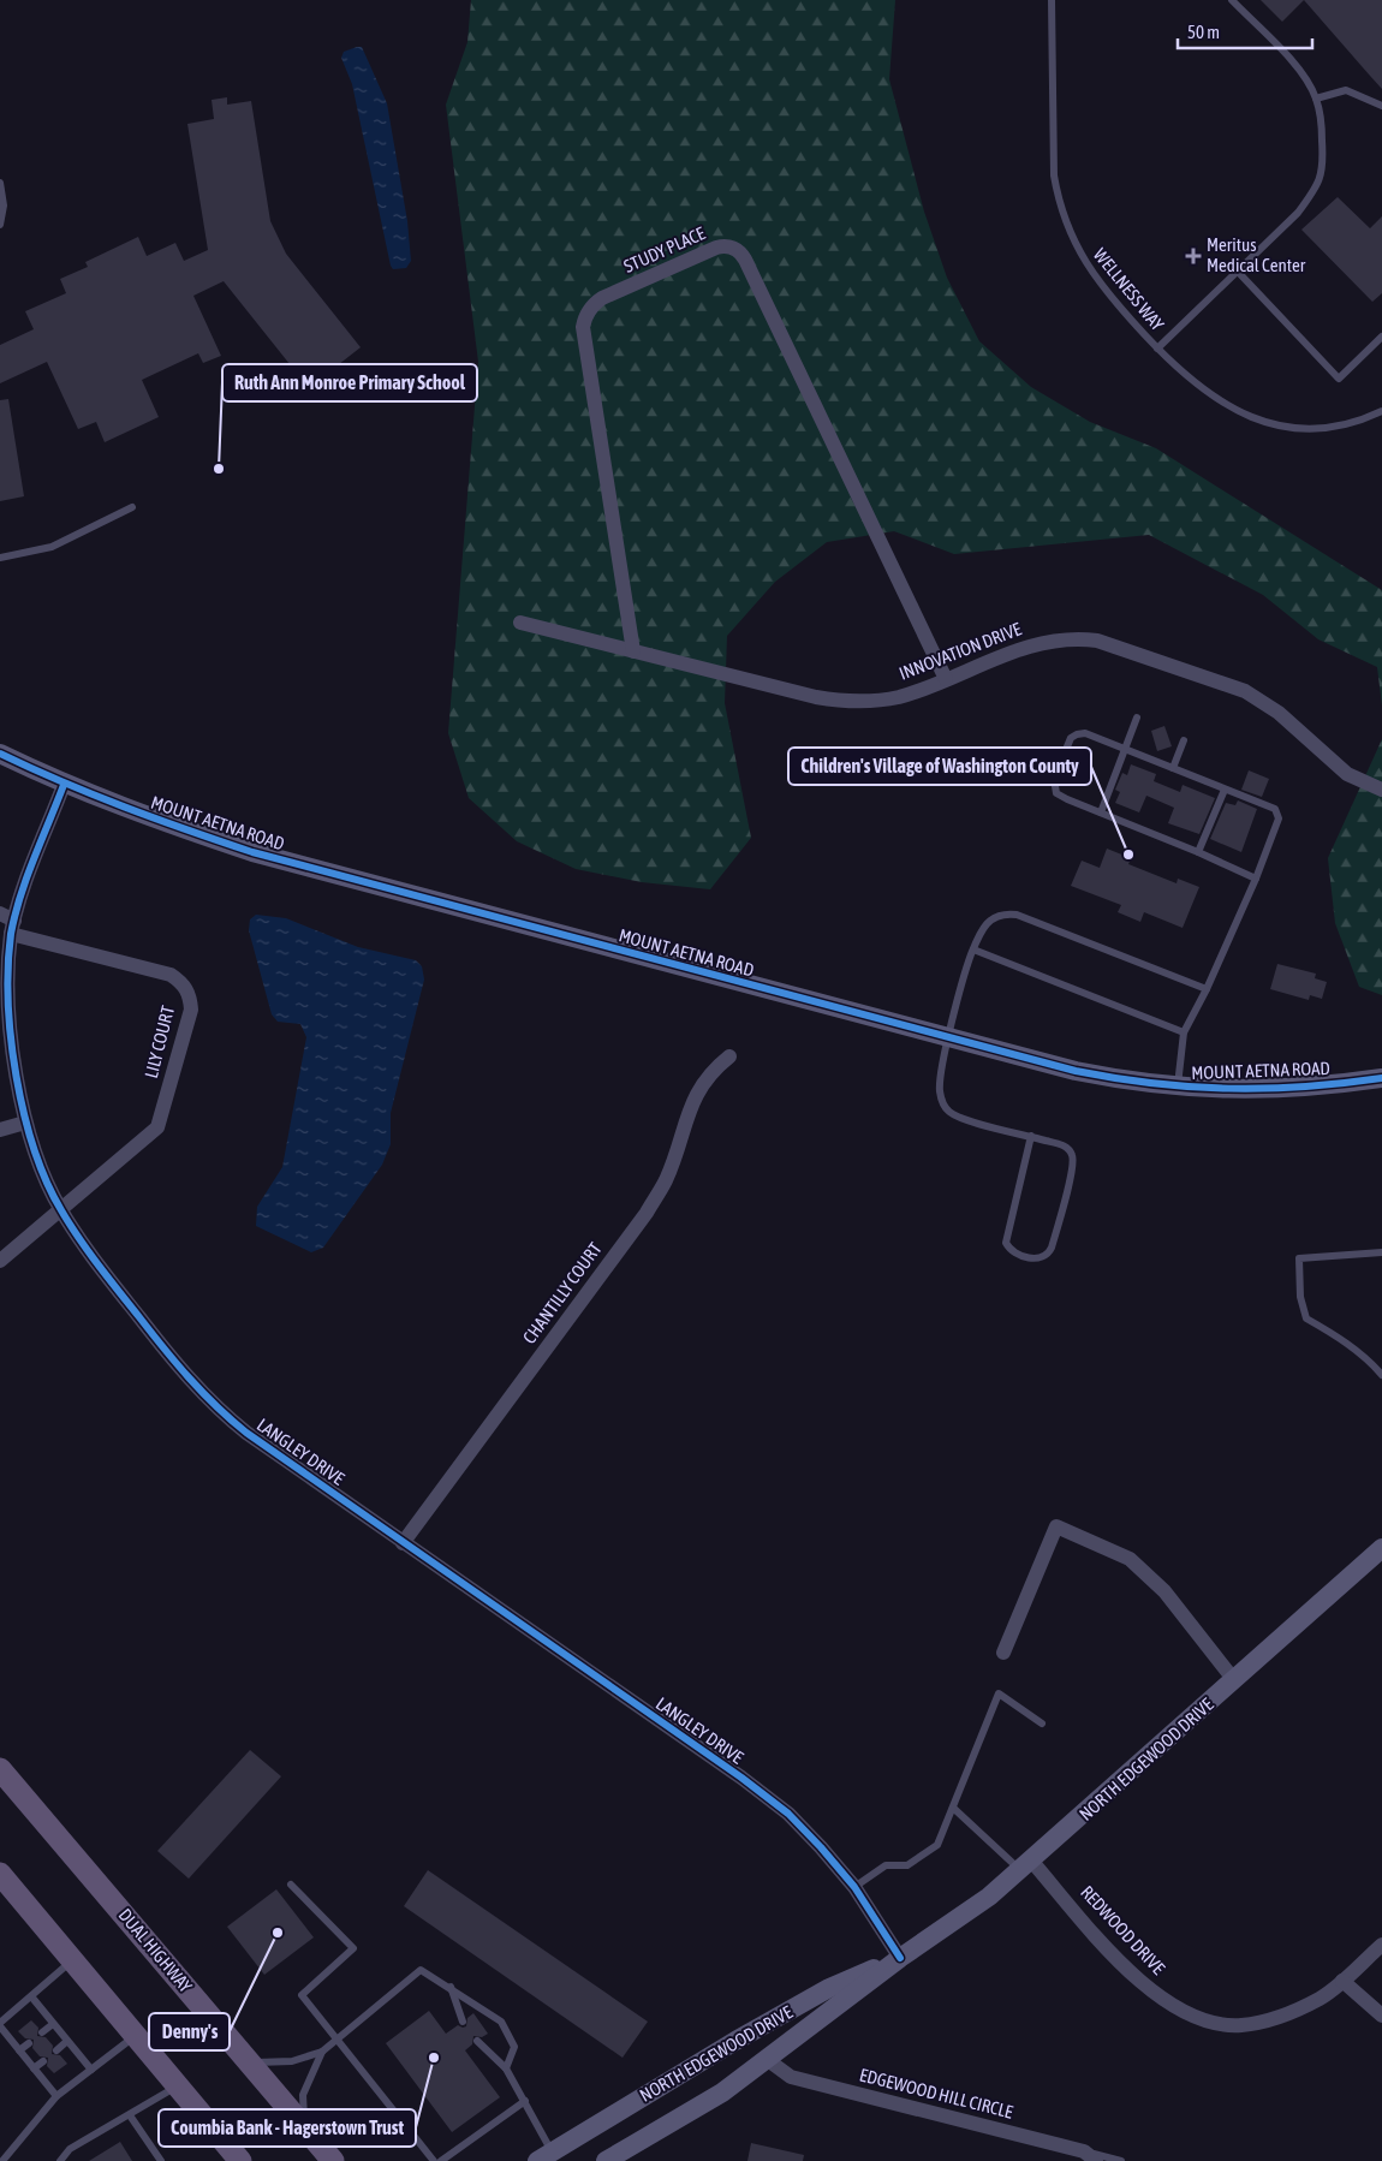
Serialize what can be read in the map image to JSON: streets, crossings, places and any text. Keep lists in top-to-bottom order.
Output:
{
  "streets": {
    "main road": ["DUAL HIGHWAY"],
    "street": [
      "STUDY PLACE",
      "INNOVATION DRIVE",
      "MOUNT AETNA ROAD",
      "LILY COURT",
      "CHANTILLY COURT",
      "LANGLEY DRIVE",
      "NORTH EDGEWOOD DRIVE",
      "REDWOOD DRIVE",
      "EDGEWOOD HILL CIRCLE"
    ],
    "lane": ["WELLNESS WAY"]
  },
  "crossings": [
    ["STUDY PLACE", "INNOVATION DRIVE"],
    ["MOUNT AETNA ROAD", "LANGLEY DRIVE"],
    ["LILY COURT", "LANGLEY DRIVE"],
    ["CHANTILLY COURT", "LANGLEY DRIVE"],
    ["LANGLEY DRIVE", "NORTH EDGEWOOD DRIVE"],
    ["NORTH EDGEWOOD DRIVE", "REDWOOD DRIVE"],
    ["NORTH EDGEWOOD DRIVE", "EDGEWOOD HILL CIRCLE"]
  ],
  "places": {
    "health": ["Meritus Medical Center"],
    "other": [
      "Ruth Ann Monroe Primary School",
      "Children's Village of Washington County",
      "Denny's",
      "Coumbia Bank - Hagerstown Trust"
    ]
  },
  "scale_bar": "50 m"
}
